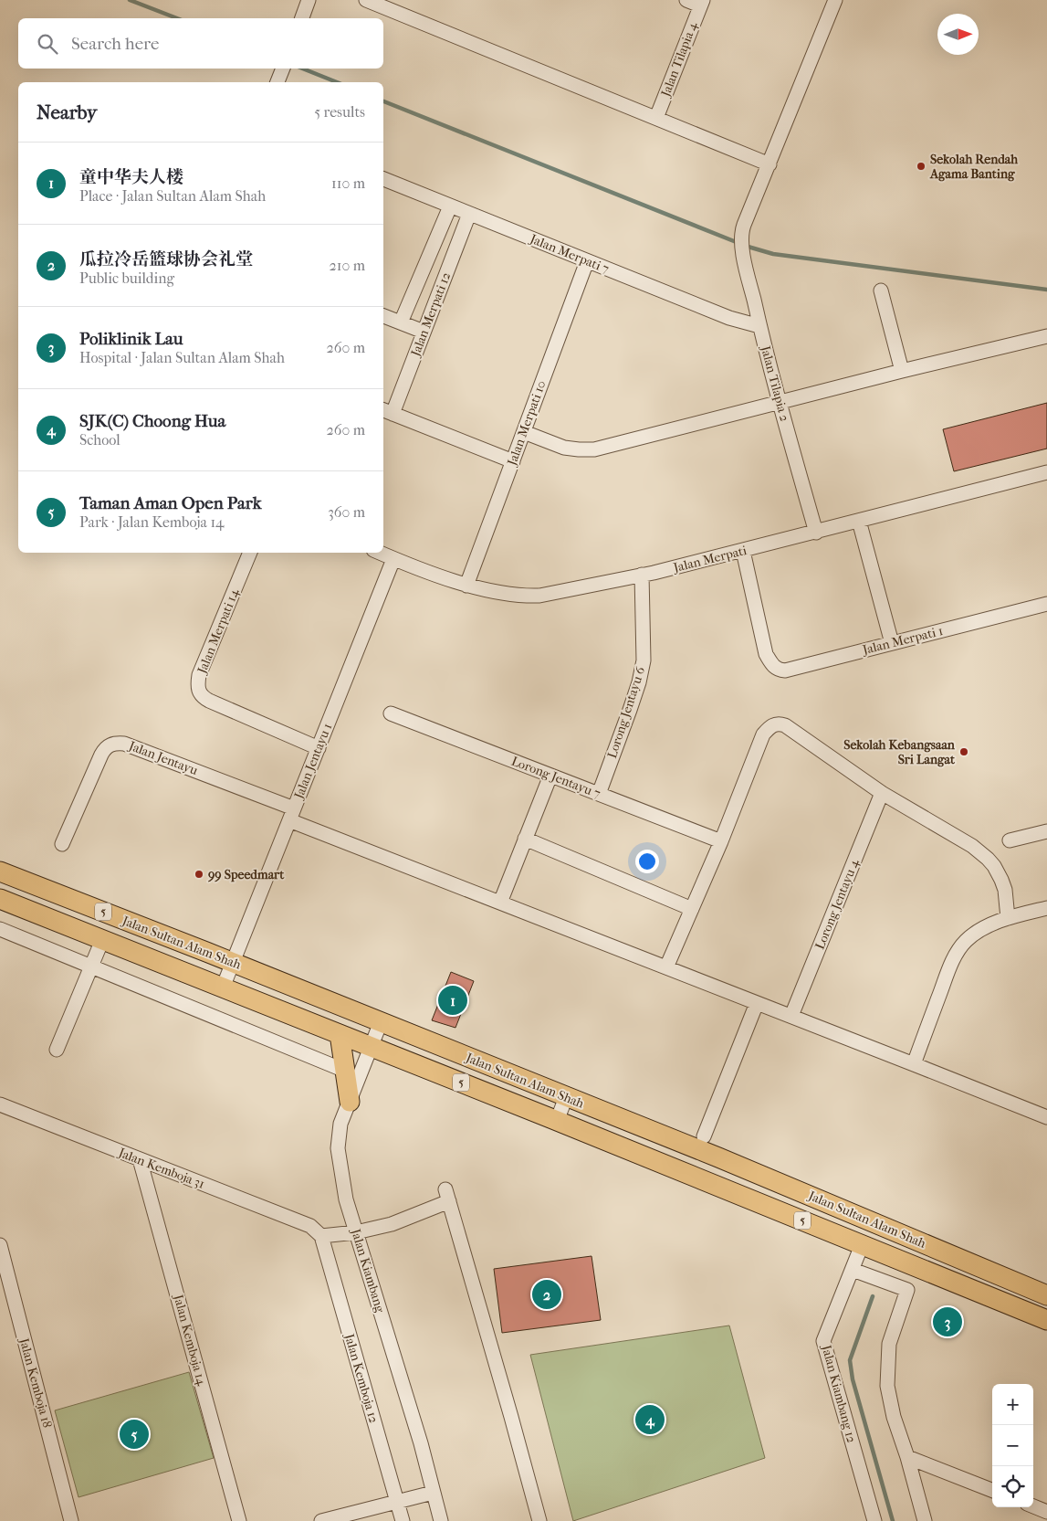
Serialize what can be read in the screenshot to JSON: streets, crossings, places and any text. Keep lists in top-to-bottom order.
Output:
{
  "streets": {
    "highway": ["5", "Jalan Sultan Alam Shah"],
    "street": [
      "Jalan Tilapia 4",
      "Jalan Merpati 7",
      "Jalan Merpati 12",
      "Jalan Tilapia 2",
      "Jalan Merpati 10",
      "Jalan Merpati",
      "Jalan Merpati 14",
      "Jalan Merpati 1",
      "Lorong Jentayu 6",
      "Jalan Jentayu",
      "Jalan Jentayu 1",
      "Lorong Jentayu 7",
      "Lorong Jentayu 4",
      "Jalan Kemboja 31",
      "Jalan Kiambang",
      "Jalan Kemboja 14",
      "Jalan Kemboja 12",
      "Jalan Kemboja 18",
      "Jalan Kiambang 12"
    ]
  },
  "crossings": [
    ["Jalan Merpati 7", "Jalan Merpati 12"],
    ["Jalan Merpati 7", "Jalan Tilapia 2"],
    ["Jalan Merpati 7", "Jalan Merpati 10"],
    ["Jalan Tilapia 2", "Jalan Merpati"],
    ["Jalan Merpati 10", "Jalan Merpati"],
    ["Jalan Merpati", "Jalan Merpati 1"],
    ["Jalan Merpati", "Lorong Jentayu 6"],
    ["Jalan Merpati", "Jalan Jentayu 1"],
    ["Jalan Merpati 14", "Jalan Jentayu 1"],
    ["Lorong Jentayu 6", "Lorong Jentayu 7"],
    ["Jalan Jentayu", "Jalan Jentayu 1"],
    ["Jalan Jentayu 1", "Jalan Sultan Alam Shah"],
    ["Jalan Sultan Alam Shah", "Jalan Kiambang"],
    ["Jalan Sultan Alam Shah", "Jalan Kiambang 12"],
    ["Jalan Kemboja 31", "Jalan Kemboja 14"],
    ["Jalan Kemboja 31", "Jalan Kemboja 12"]
  ],
  "places": ["Sekolah Rendah Agama Banting", "Sekolah Kebangsaan Sri Langat", "99 Speedmart"],
  "north": "right",
  "page": {
    "search": "Search here",
    "heading": ["Nearby", "5 results"],
    "list": [
      {
        "mark": "1",
        "name": "童中华夫人楼",
        "note": "Place · Jalan Sultan Alam Shah",
        "value": "110 m"
      },
      {
        "mark": "2",
        "name": "瓜拉冷岳篮球协会礼堂",
        "note": "Public building",
        "value": "210 m"
      },
      {
        "mark": "3",
        "name": "Poliklinik Lau",
        "note": "Hospital · Jalan Sultan Alam Shah",
        "value": "260 m"
      },
      {
        "mark": "4",
        "name": "SJK(C) Choong Hua",
        "note": "School",
        "value": "260 m"
      },
      {
        "mark": "5",
        "name": "Taman Aman Open Park",
        "note": "Park · Jalan Kemboja 14",
        "value": "360 m"
      }
    ],
    "pins": [
      "1",
      "2",
      "3",
      "4",
      "5"
    ],
    "map_buttons": ["+", "−"]
  }
}
